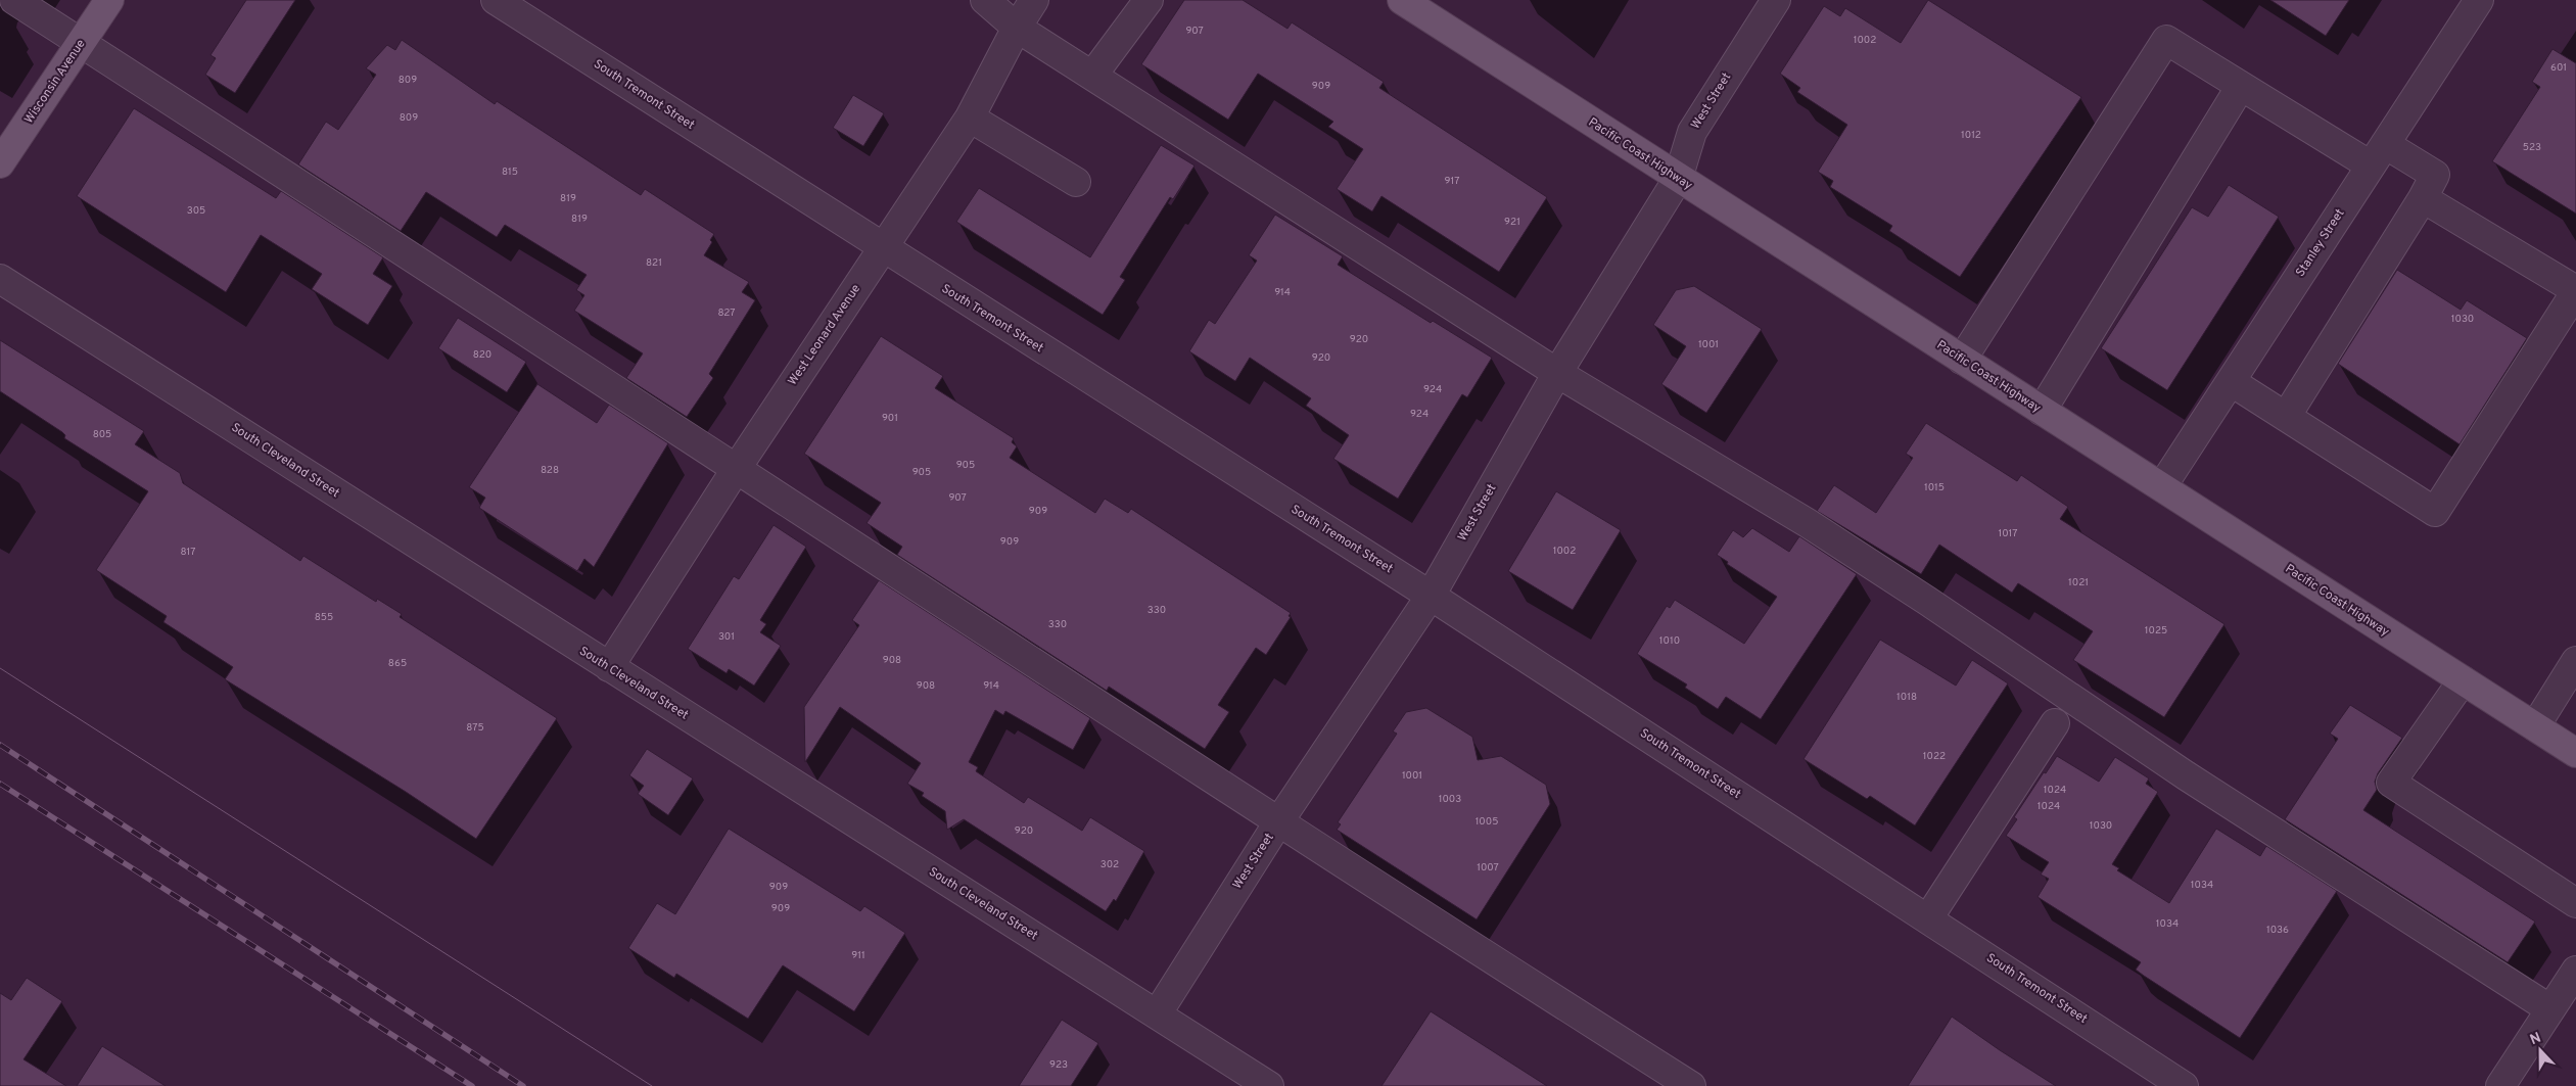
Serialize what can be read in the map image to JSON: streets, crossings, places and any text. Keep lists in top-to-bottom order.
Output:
{
  "streets": {
    "main road": ["Wisconsin Avenue", "Pacific Coast Highway"],
    "street": [
      "South Tremont Street",
      "West Street",
      "Stanley Street",
      "West Leonard Avenue",
      "South Cleveland Street"
    ]
  },
  "crossings": [
    ["South Tremont Street", "West Street"],
    ["South Tremont Street", "West Leonard Avenue"],
    ["West Street", "Pacific Coast Highway"],
    ["West Street", "South Cleveland Street"],
    ["Pacific Coast Highway", "Stanley Street"],
    ["West Leonard Avenue", "South Cleveland Street"]
  ],
  "house_numbers": [
    "907",
    "1002",
    "601",
    "809",
    "909",
    "809",
    "1012",
    "523",
    "815",
    "917",
    "819",
    "305",
    "819",
    "921",
    "821",
    "914",
    "827",
    "1030",
    "920",
    "1001",
    "820",
    "920",
    "924",
    "924",
    "901",
    "805",
    "905",
    "828",
    "905",
    "1015",
    "907",
    "909",
    "1017",
    "909",
    "1002",
    "817",
    "1021",
    "330",
    "855",
    "330",
    "1025",
    "301",
    "1010",
    "908",
    "865",
    "908",
    "914",
    "1018",
    "875",
    "1022",
    "1001",
    "1024",
    "1003",
    "1024",
    "1005",
    "1030",
    "920",
    "302",
    "1007",
    "1034",
    "909",
    "909",
    "1034",
    "1036",
    "911",
    "923"
  ],
  "north": "top"
}
